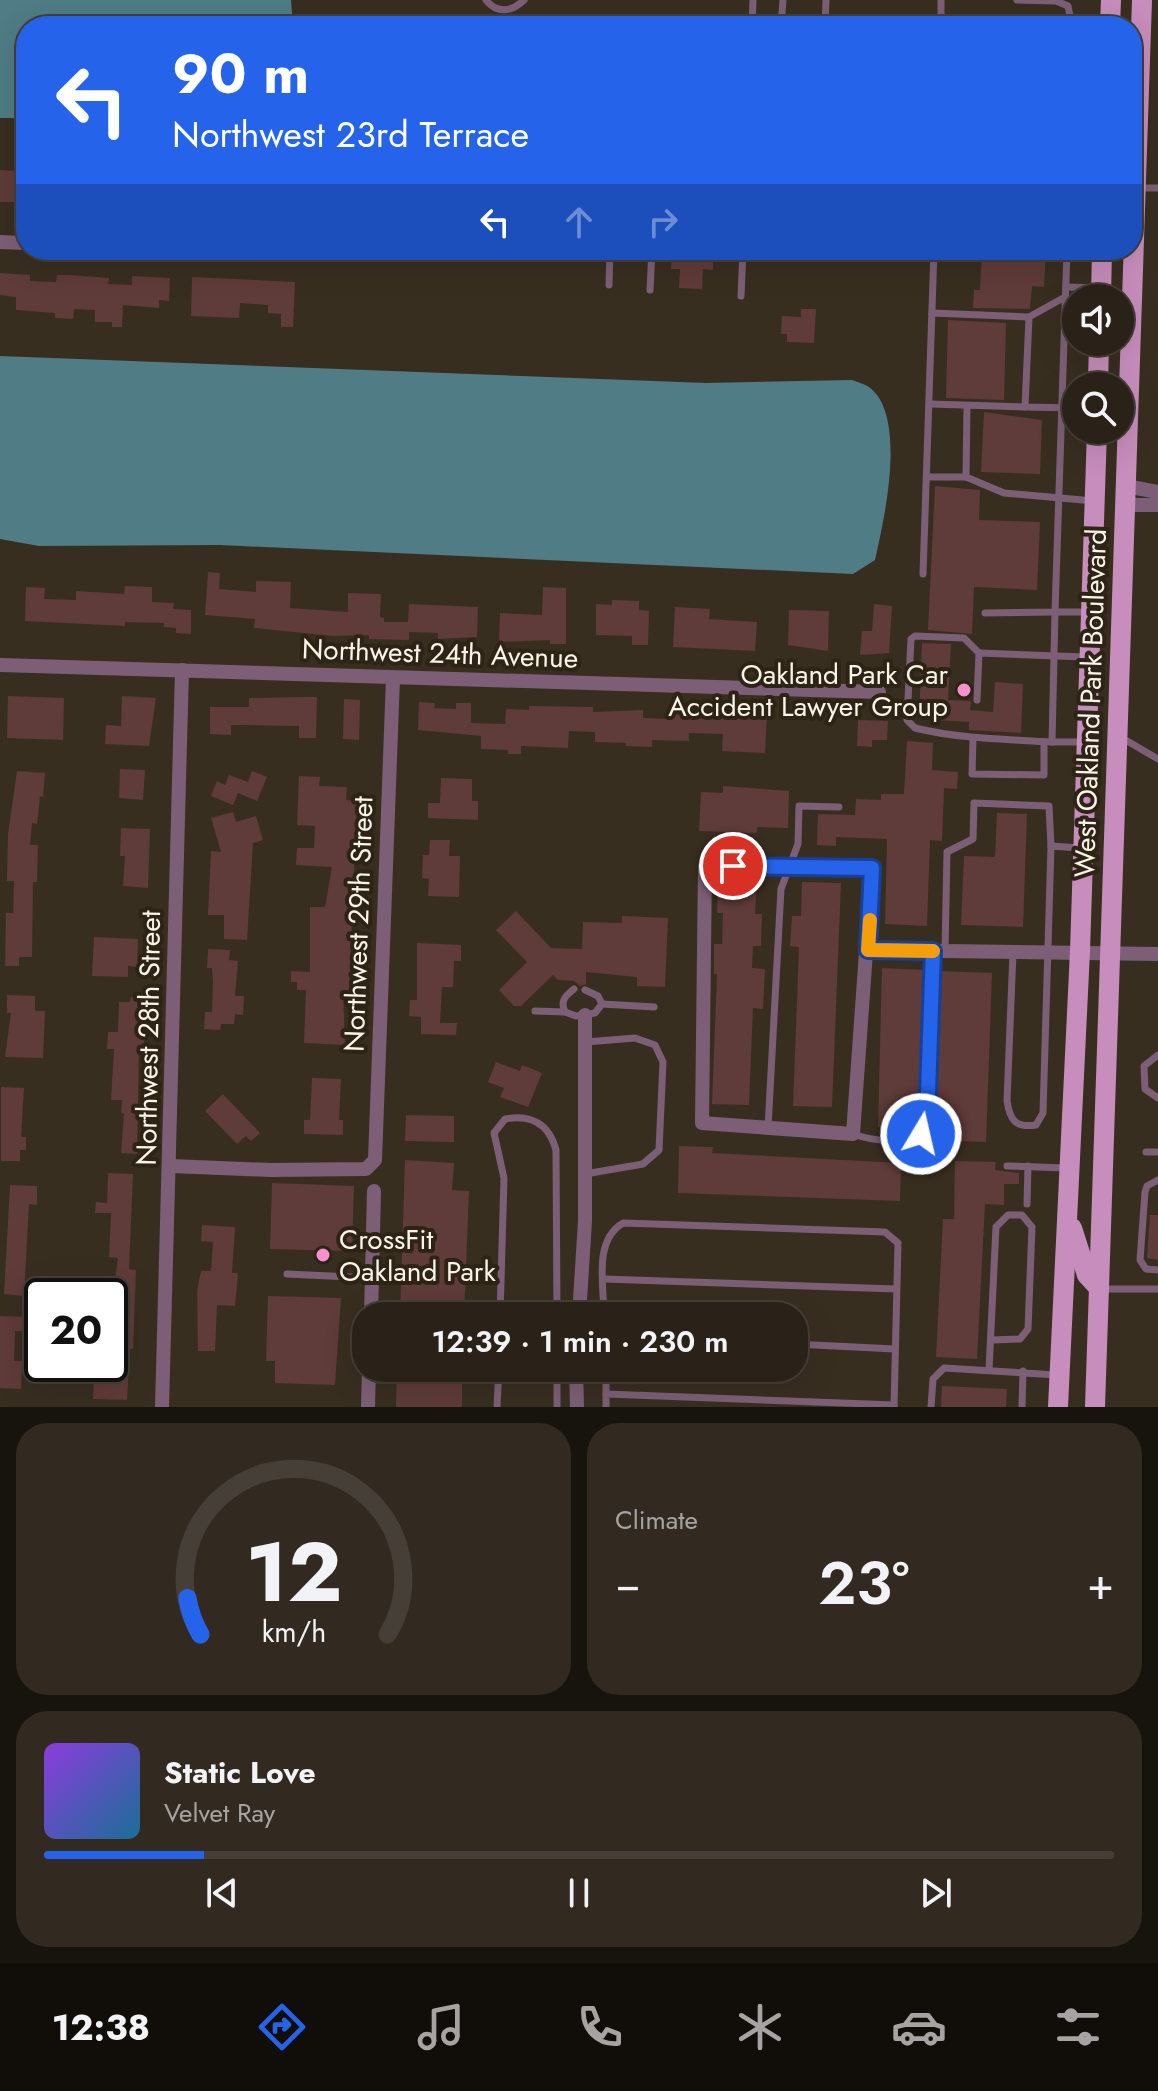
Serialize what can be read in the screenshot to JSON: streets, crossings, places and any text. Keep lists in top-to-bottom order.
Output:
{
  "streets": {
    "main road": ["West Oakland Park Boulevard"],
    "street": ["Northwest 24th Avenue", "Northwest 29th Street", "Northwest 28th Street"]
  },
  "crossings": [
    ["Northwest 24th Avenue", "Northwest 29th Street"],
    ["Northwest 24th Avenue", "Northwest 28th Street"],
    ["Northwest 29th Street", "Northwest 28th Street"]
  ],
  "places": ["Oakland Park Car Accident Lawyer Group", "CrossFit Oakland Park"],
  "page": {
    "turn": ["90 m", "Northwest 23rd Terrace"],
    "limit": "20",
    "trip": "12:39 · 1 min · 230 m",
    "tile": "Climate",
    "heat": ["−", "23°", "+"],
    "song": ["Static Love", "Velvet Ray"],
    "tabs": "12:38",
    "gauge": ["12", "km/h"]
  }
}
